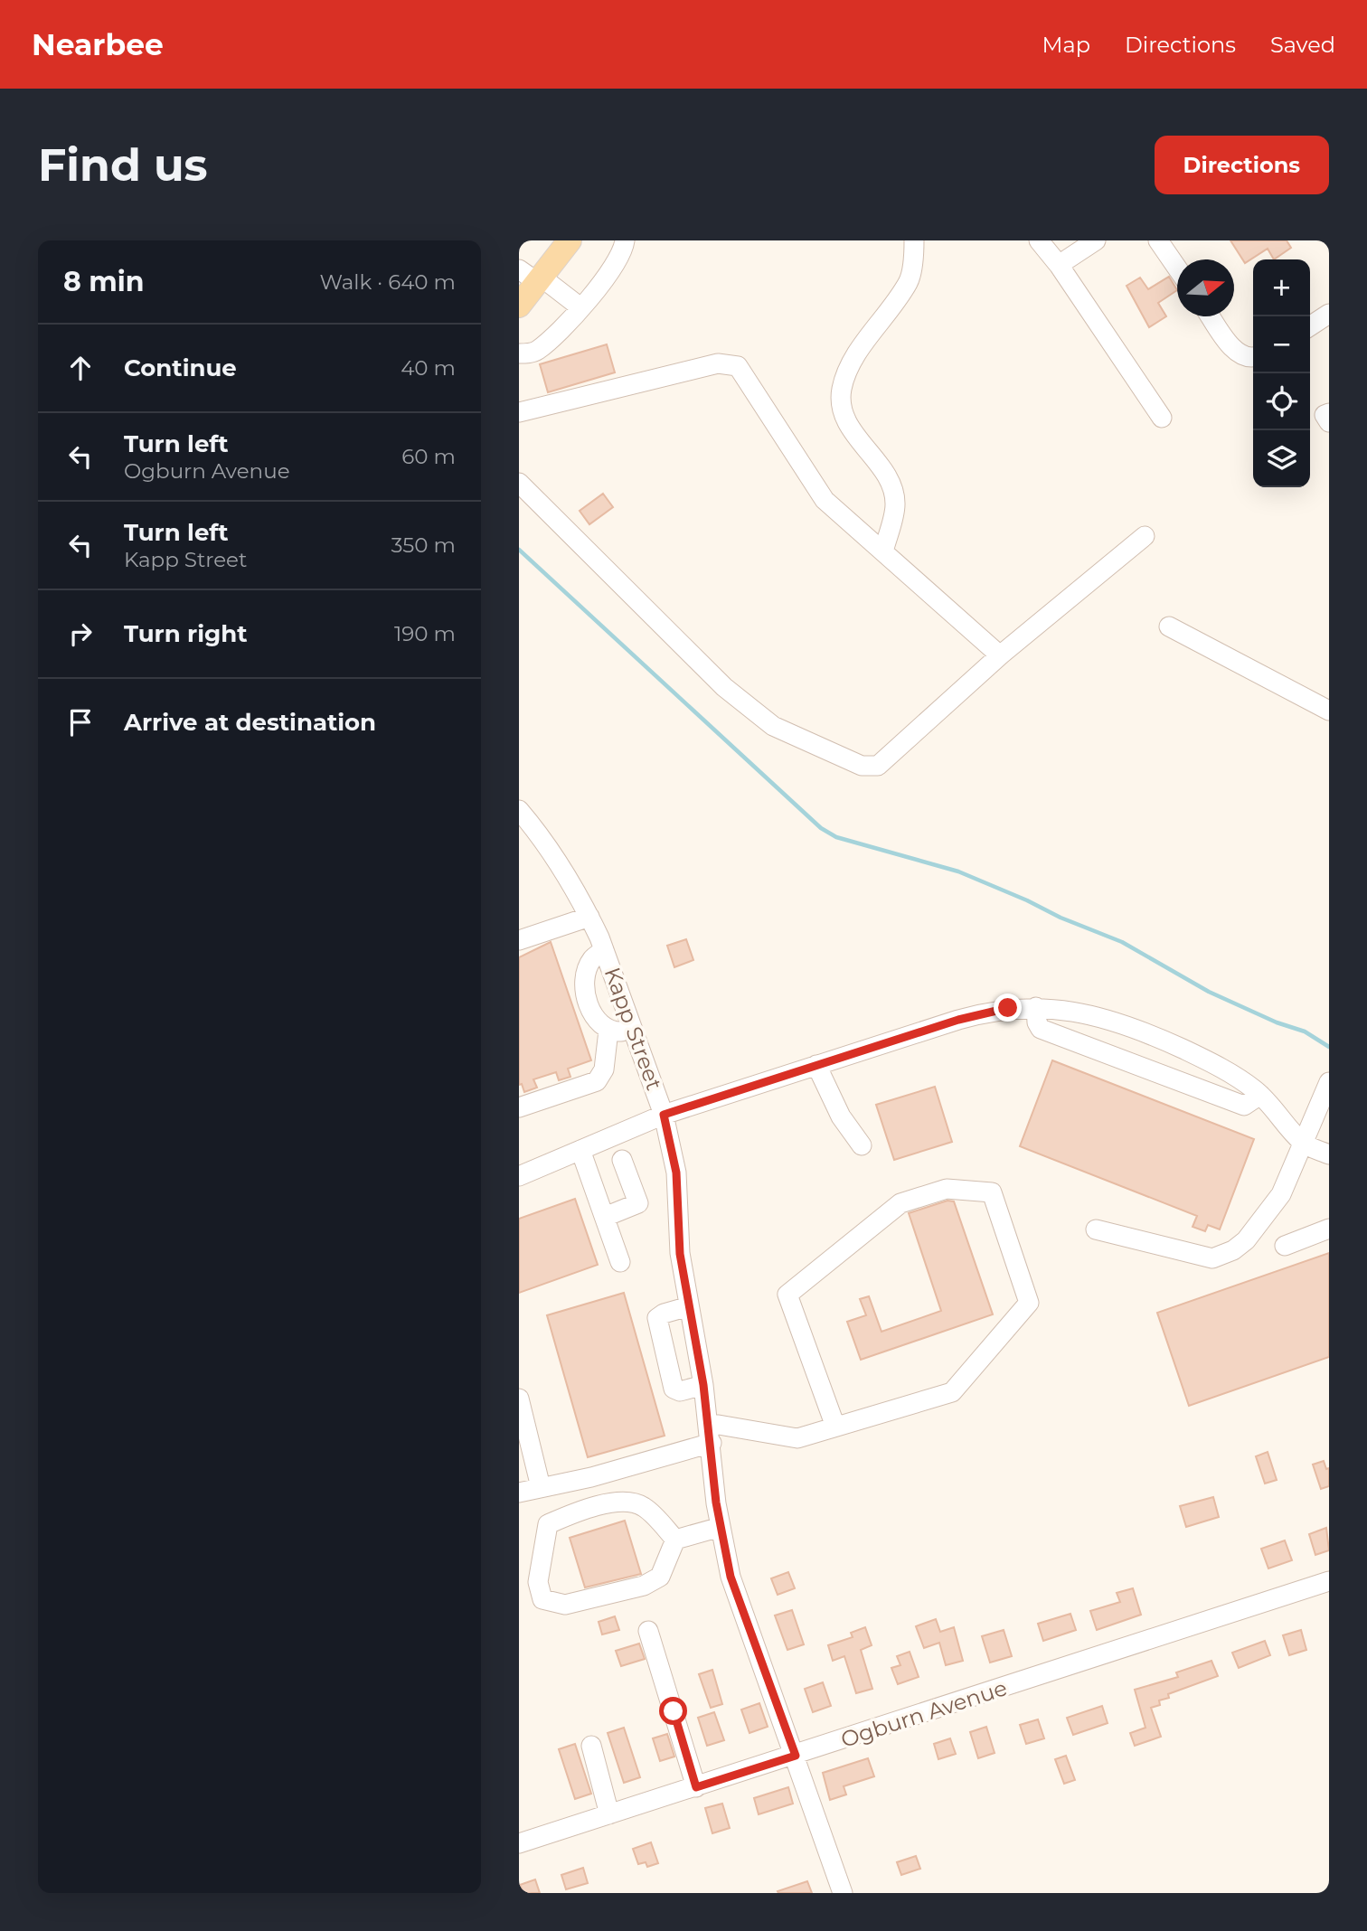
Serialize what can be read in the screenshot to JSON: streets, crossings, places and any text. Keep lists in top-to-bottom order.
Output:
{
  "streets": {
    "street": ["Kapp Street", "Ogburn Avenue"]
  },
  "crossings": [
    ["Kapp Street", "Ogburn Avenue"]
  ],
  "north": "right",
  "page": {
    "header": "Nearbee",
    "nav": ["Map", "Directions", "Saved"],
    "buttons": "Directions",
    "title": "Find us",
    "heading": ["8 min", "Walk · 640 m"],
    "map_buttons": ["+", "−"],
    "list": [
      ["Continue", "40 m"],
      ["Turn left", "Ogburn Avenue", "60 m"],
      ["Turn left", "Kapp Street", "350 m"],
      ["Turn right", "190 m"],
      "Arrive at destination"
    ]
  }
}
